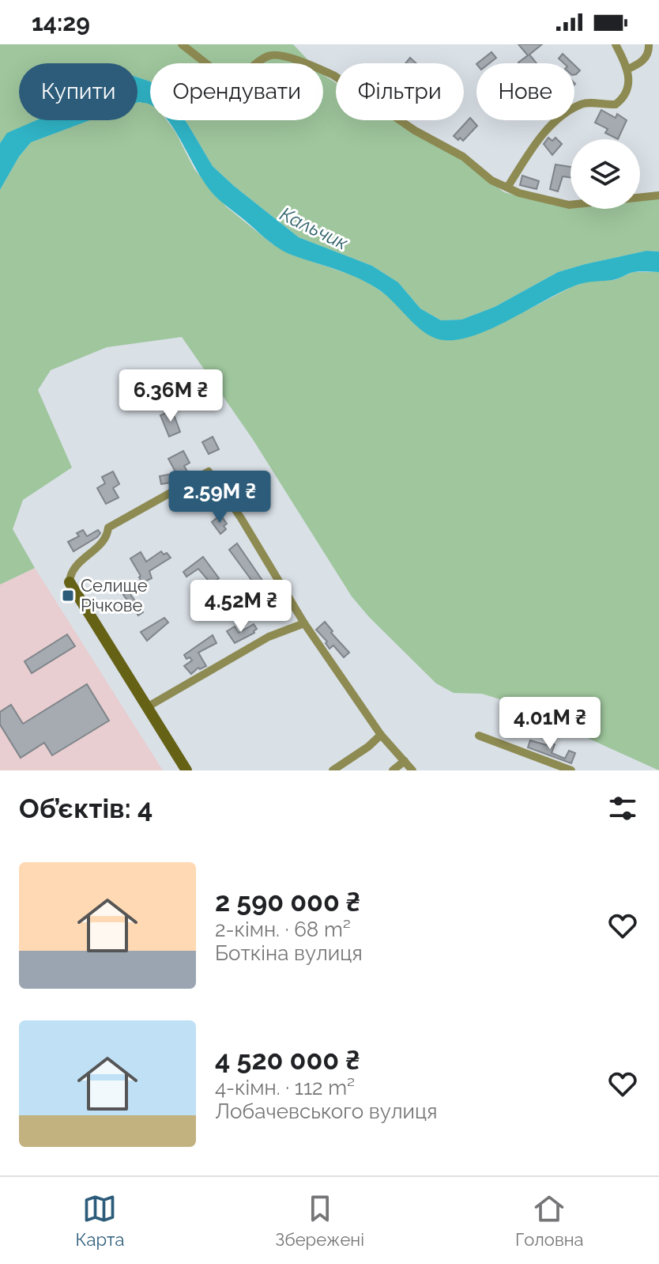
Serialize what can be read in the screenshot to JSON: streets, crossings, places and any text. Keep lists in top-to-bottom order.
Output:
{
  "water": ["Кальчик"],
  "places": {
    "transit": ["Селище Річкове"]
  },
  "page": {
    "status": "14:29",
    "chip": [
      "Купити",
      "Орендувати",
      "Фільтри",
      "Нове"
    ],
    "price": [
      "6.36M ₴",
      "2.59M ₴",
      "4.52M ₴",
      "4.01M ₴"
    ],
    "heading": "Об’єктів: 4",
    "list": [
      {
        "name": "2 590 000 ₴",
        "note": "2-кімн. · 68 m² · Боткіна вулиця"
      },
      {
        "name": "4 520 000 ₴",
        "note": "4-кімн. · 112 m² · Лобачевського вулиця"
      }
    ],
    "tabs": ["Карта", "Збережені", "Головна"]
  }
}
